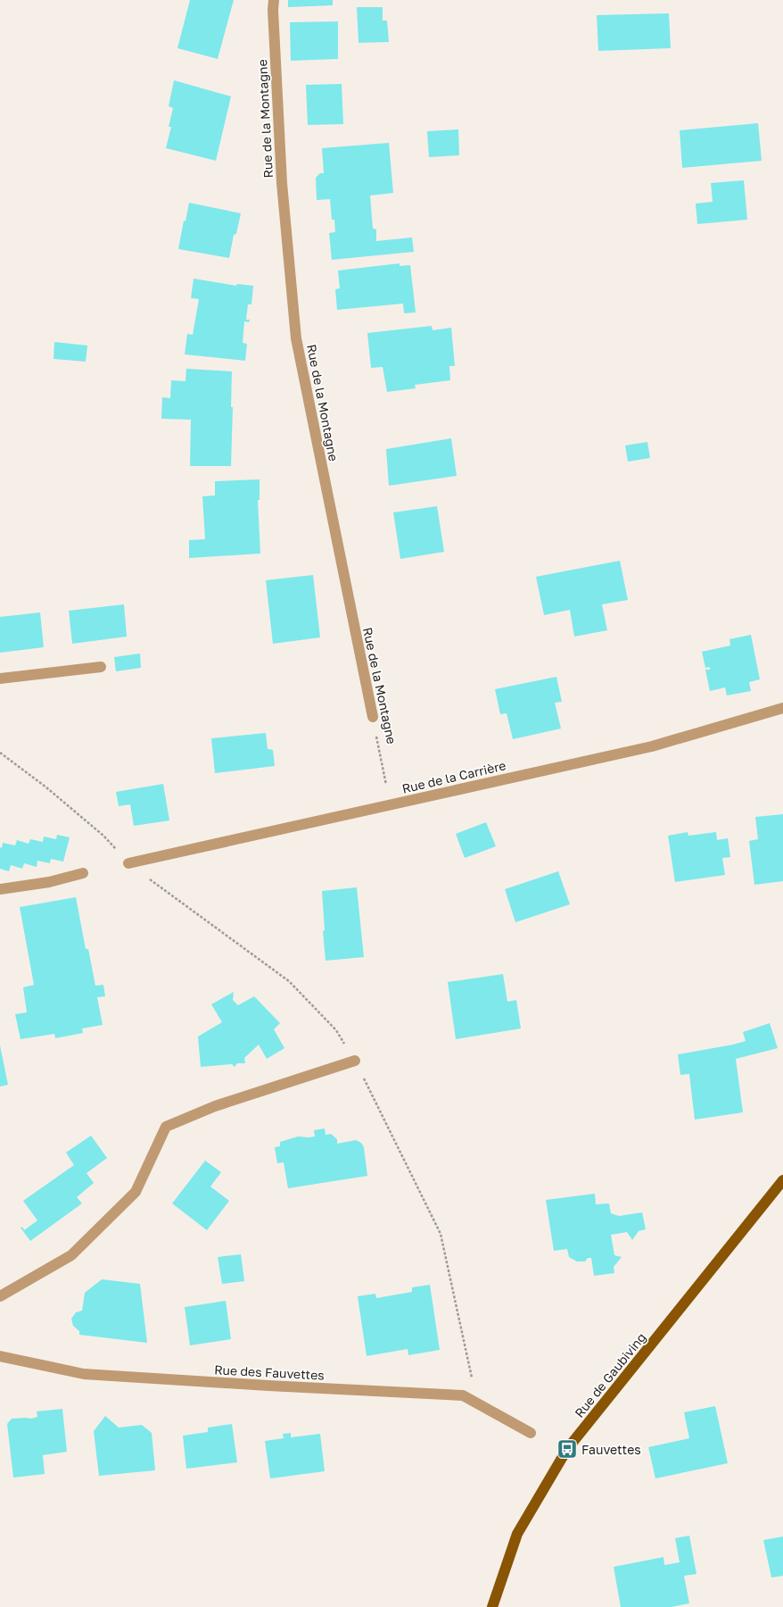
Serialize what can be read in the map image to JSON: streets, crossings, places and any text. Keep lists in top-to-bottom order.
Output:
{
  "streets": {
    "main road": ["Rue de Gaubiving"],
    "street": ["Rue de la Montagne", "Rue de la Carrière", "Rue des Fauvettes"]
  },
  "crossings": [
    ["Rue de la Montagne", "Rue de la Carrière"]
  ],
  "places": {
    "bus stop": ["Fauvettes"]
  }
}
